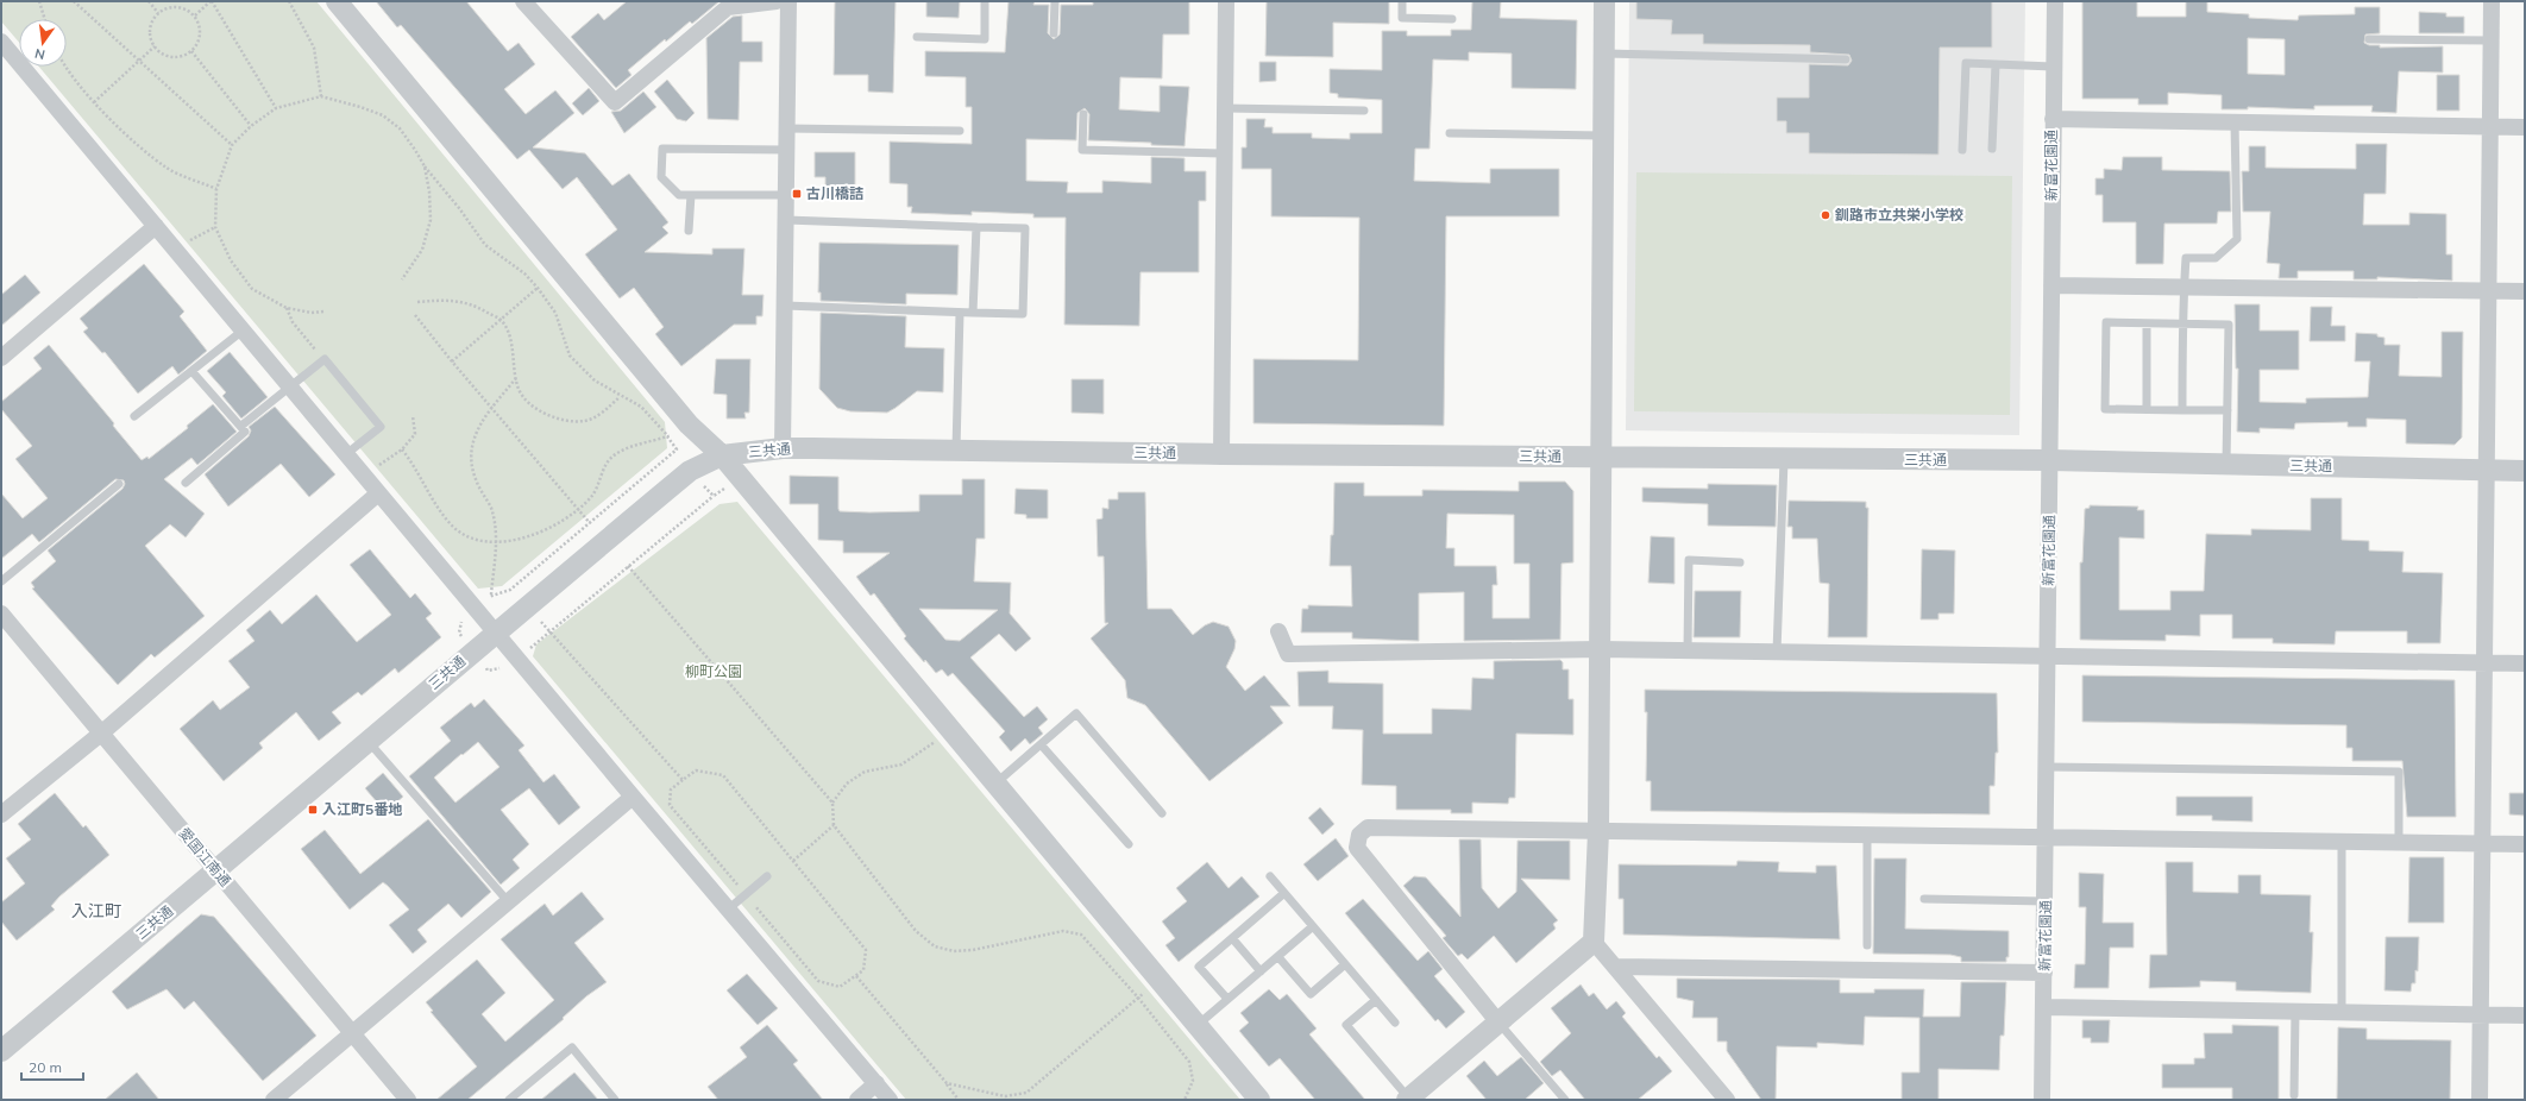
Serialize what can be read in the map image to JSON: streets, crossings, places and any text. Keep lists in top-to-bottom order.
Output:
{
  "streets": {
    "street": ["新富花園通", "三共通", "愛国江南通"]
  },
  "crossings": [
    ["新富花園通", "三共通"],
    ["三共通", "愛国江南通"]
  ],
  "districts": ["入江町"],
  "parks": ["柳町公園"],
  "places": {
    "transit": ["古川橋詰", "入江町5番地"],
    "other": ["釧路市立共栄小学校"]
  },
  "scale_bar": "20 m",
  "north": "bottom"
}
